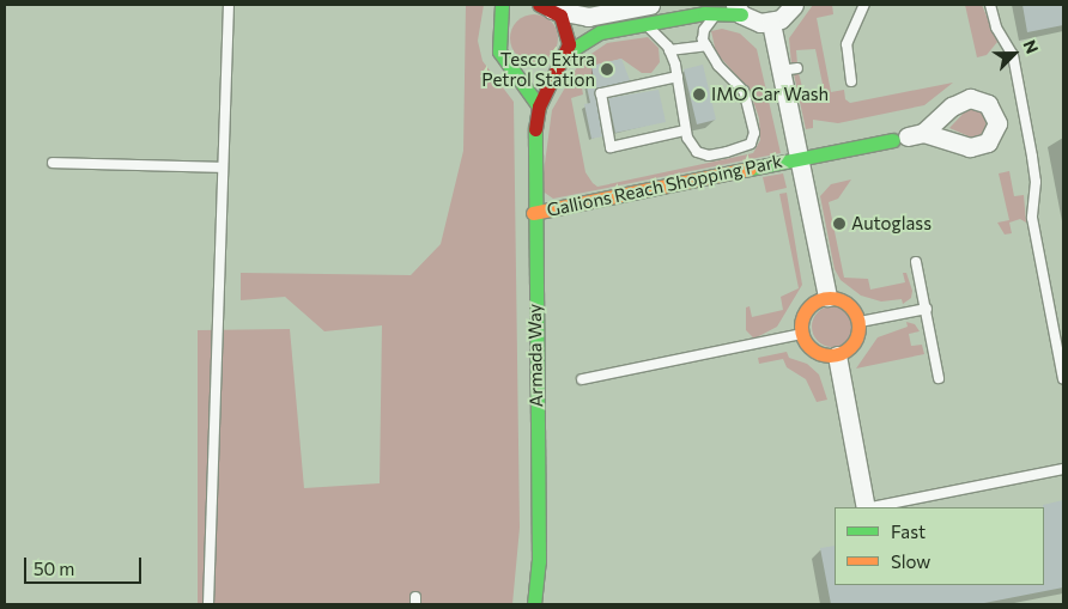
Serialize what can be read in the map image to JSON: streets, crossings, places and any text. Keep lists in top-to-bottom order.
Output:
{
  "streets": {
    "street": ["Gallions Reach Shopping Park", "Armada Way"]
  },
  "crossings": [
    ["Gallions Reach Shopping Park", "Armada Way"]
  ],
  "places": ["Tesco Extra Petrol Station", "IMO Car Wash", "Autoglass"],
  "legend": ["Fast", "Slow"],
  "scale_bar": "50 m",
  "north": "top right"
}
